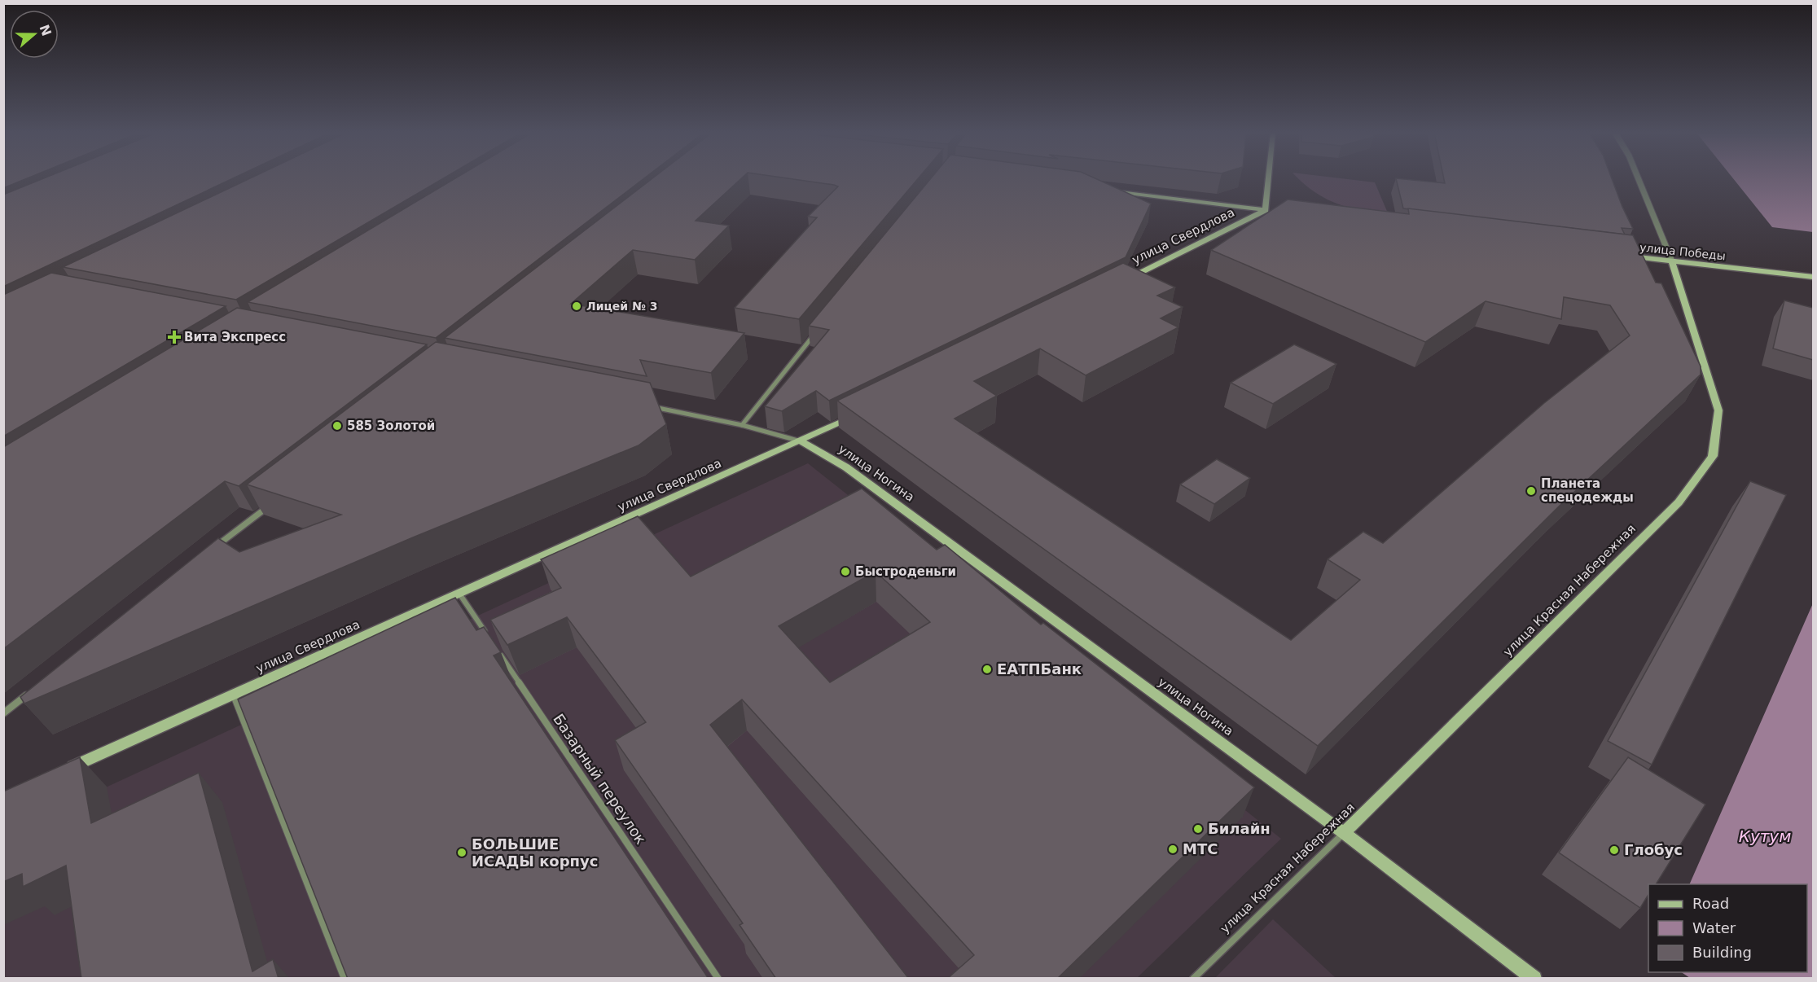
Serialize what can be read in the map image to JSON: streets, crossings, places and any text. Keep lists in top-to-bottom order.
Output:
{
  "streets": {
    "main road": [
      "улица Свердлова",
      "улица Победы",
      "улица Ногина",
      "улица Красная Набережная"
    ],
    "street": ["Базарный переулок"]
  },
  "crossings": [
    ["улица Свердлова", "улица Ногина"],
    ["улица Победы", "улица Красная Набережная"],
    ["улица Ногина", "улица Красная Набережная"]
  ],
  "water": ["Кутум"],
  "places": {
    "other": [
      "Лицей № 3",
      "585 Золотой",
      "Планета спецодежды",
      "Быстроденьги",
      "ЕАТПБанк",
      "Билайн",
      "МТС",
      "Глобус",
      "БОЛЬШИЕ ИСАДЫ корпус"
    ],
    "health": ["Вита Экспресс"]
  },
  "legend": ["Road", "Water", "Building"],
  "north": "right"
}
